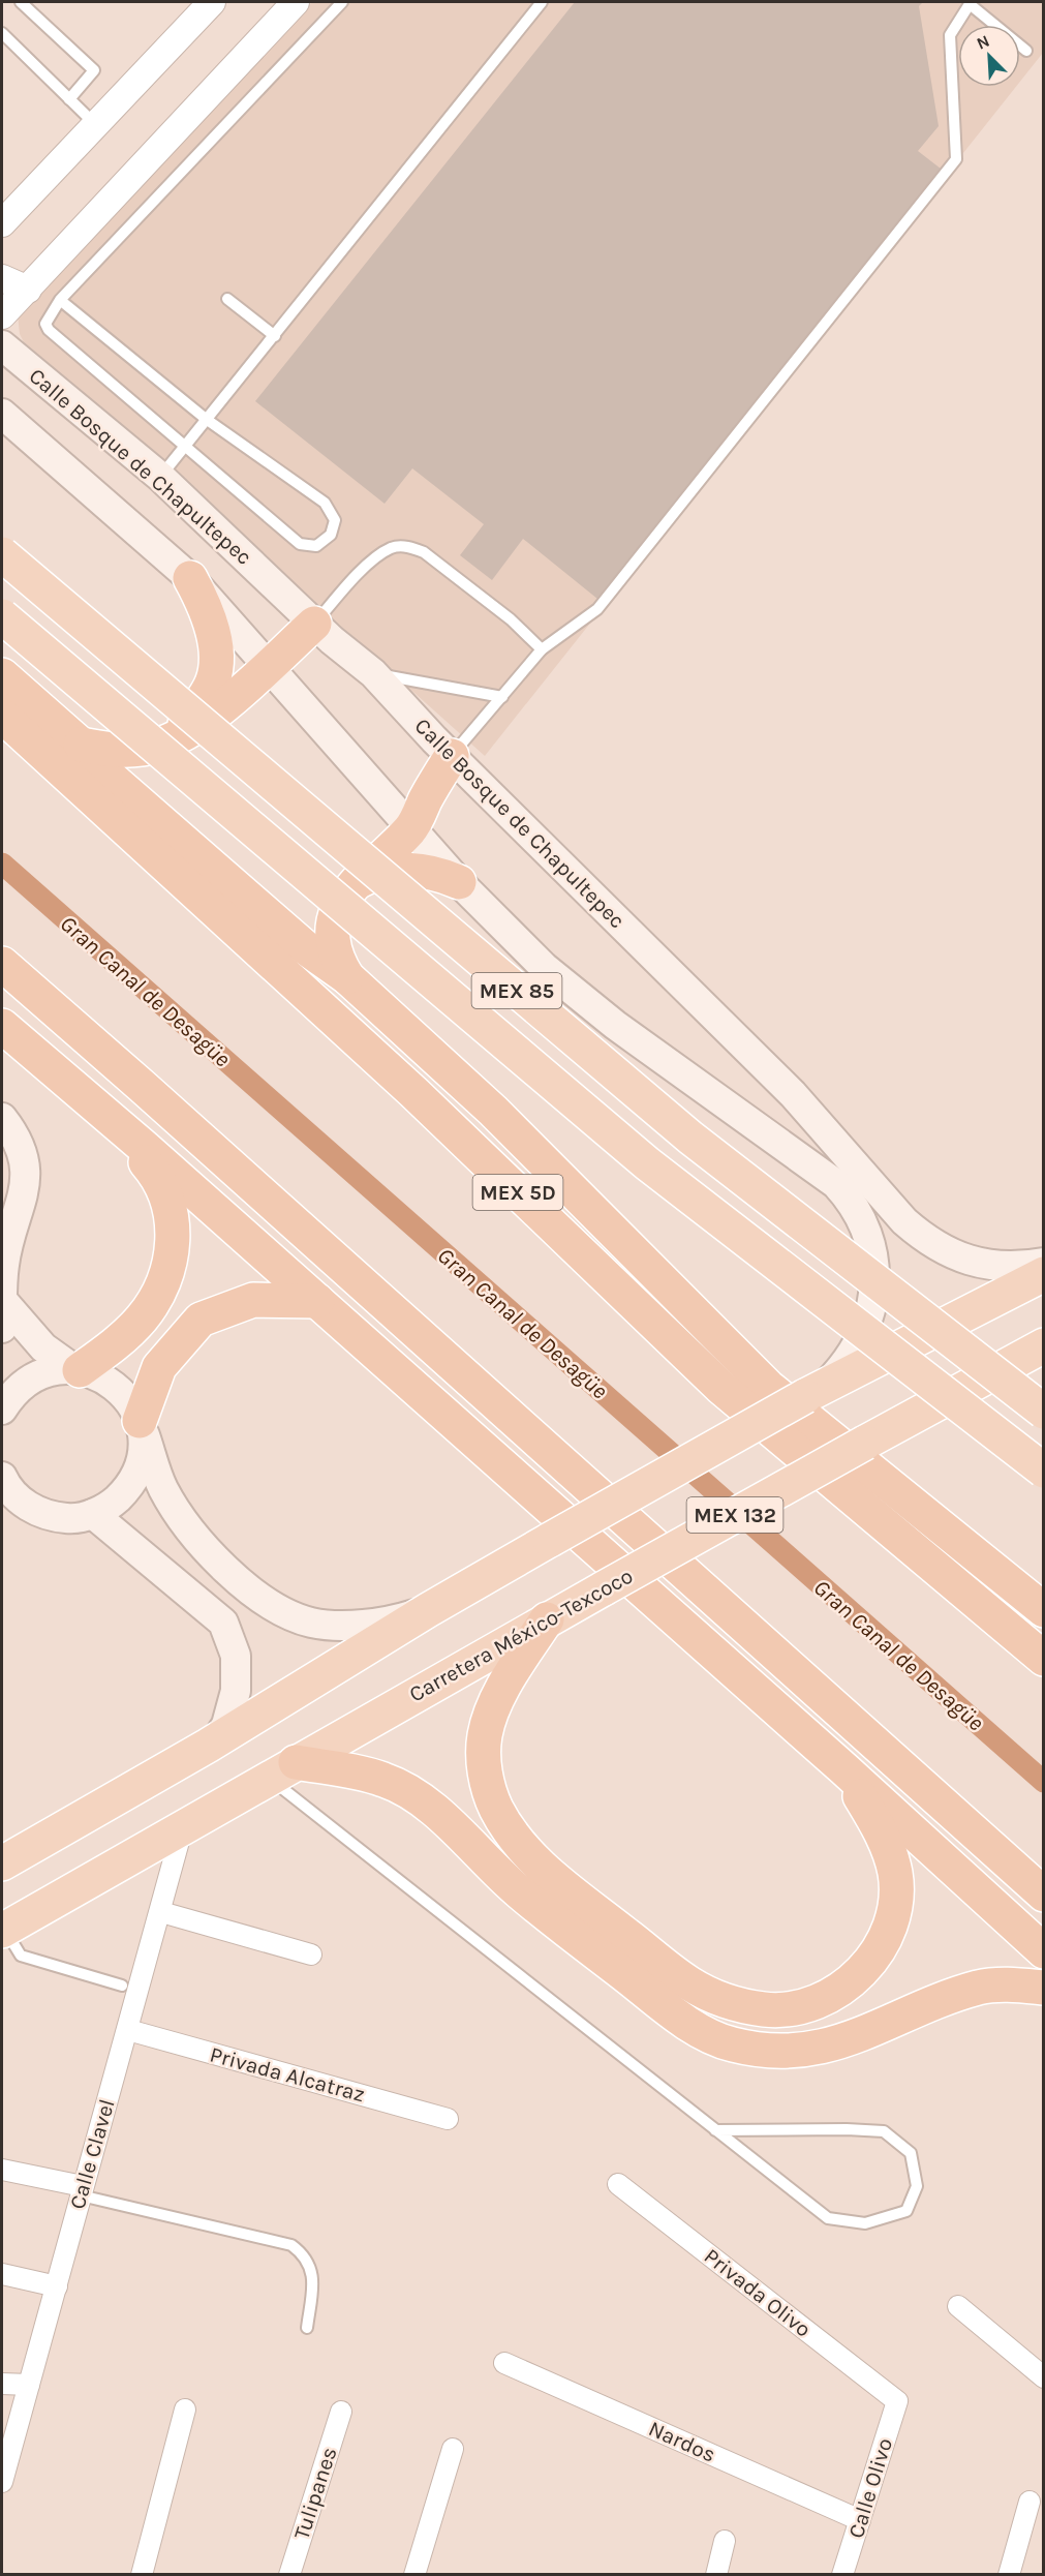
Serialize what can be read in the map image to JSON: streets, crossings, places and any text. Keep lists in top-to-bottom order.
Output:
{
  "streets": {
    "highway": [
      "MEX 85",
      "MEX 5D",
      "MEX 132",
      "Carretera México-Texcoco"
    ],
    "main road": ["Calle Bosque de Chapultepec"],
    "street": [
      "Privada Alcatraz",
      "Calle Clavel",
      "Privada Olivo",
      "Nardos",
      "Calle Olivo",
      "Tulipanes"
    ]
  },
  "crossings": [
    ["Carretera México-Texcoco", "Calle Clavel"],
    ["Privada Alcatraz", "Calle Clavel"],
    ["Privada Olivo", "Calle Olivo"],
    ["Nardos", "Calle Olivo"]
  ],
  "water": ["Gran Canal de Desagüe"],
  "north": "top left"
}
